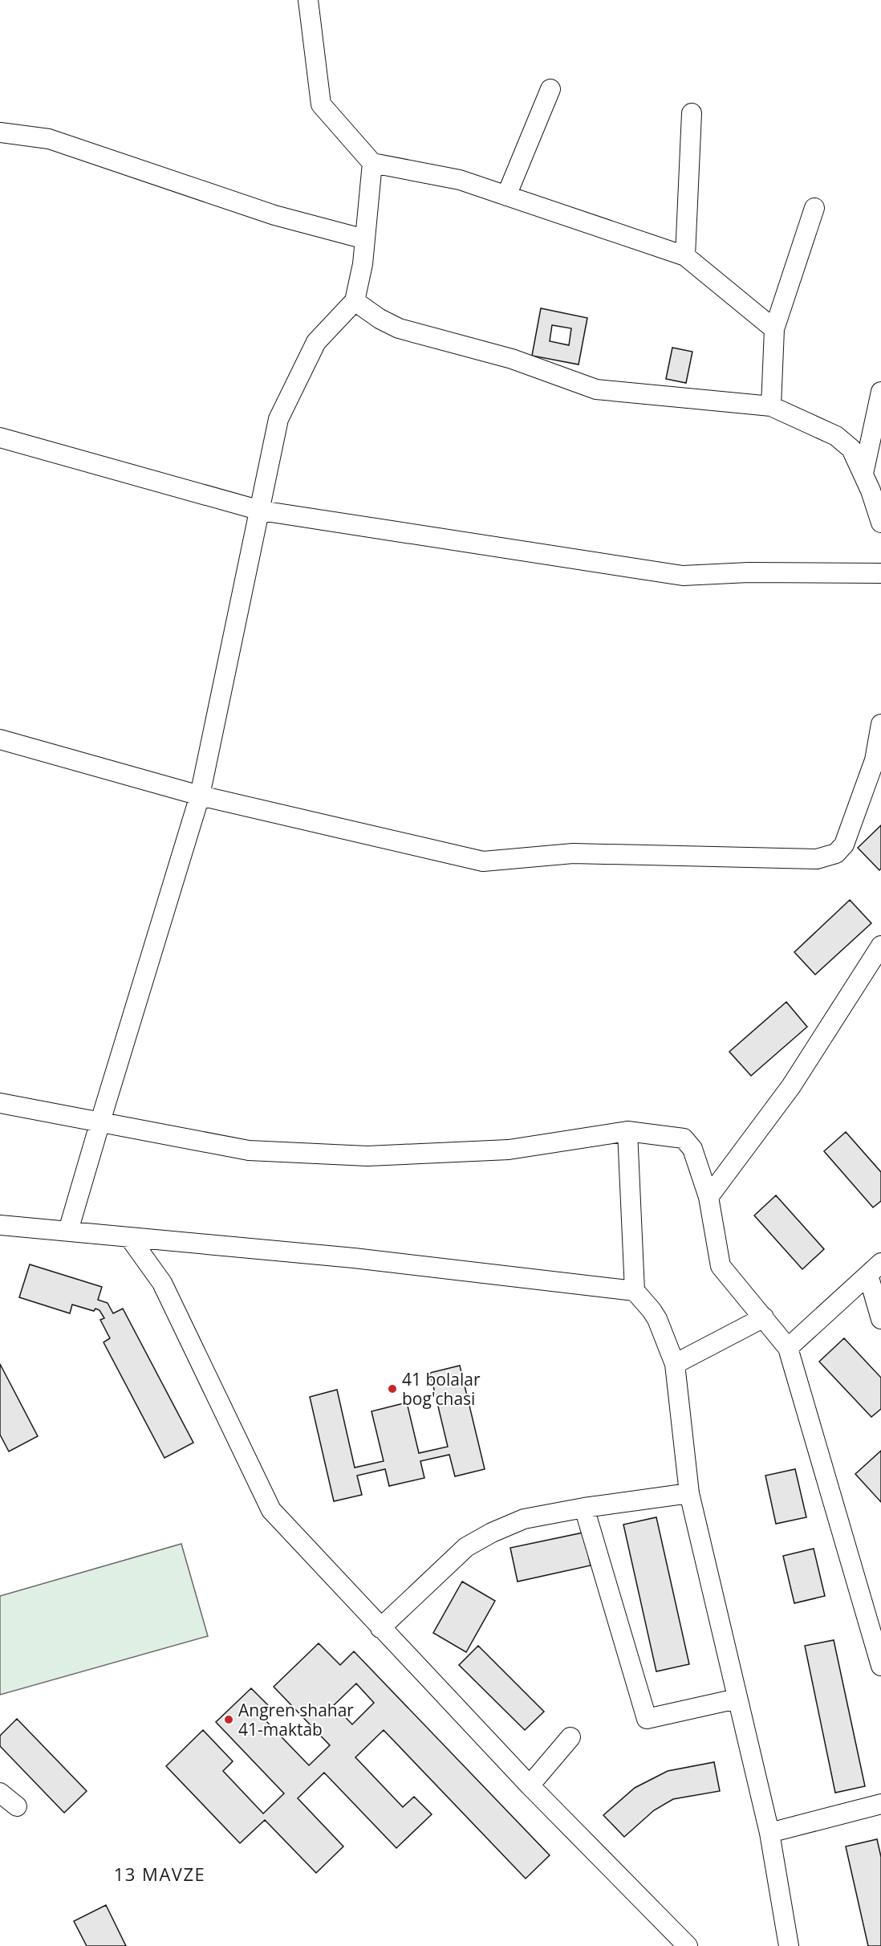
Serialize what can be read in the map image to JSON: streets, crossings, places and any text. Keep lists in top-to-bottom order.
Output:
{
  "districts": ["13 MAVZE"],
  "places": ["41 bolalar bog'chasi", "Angren shahar 41-maktab"]
}
